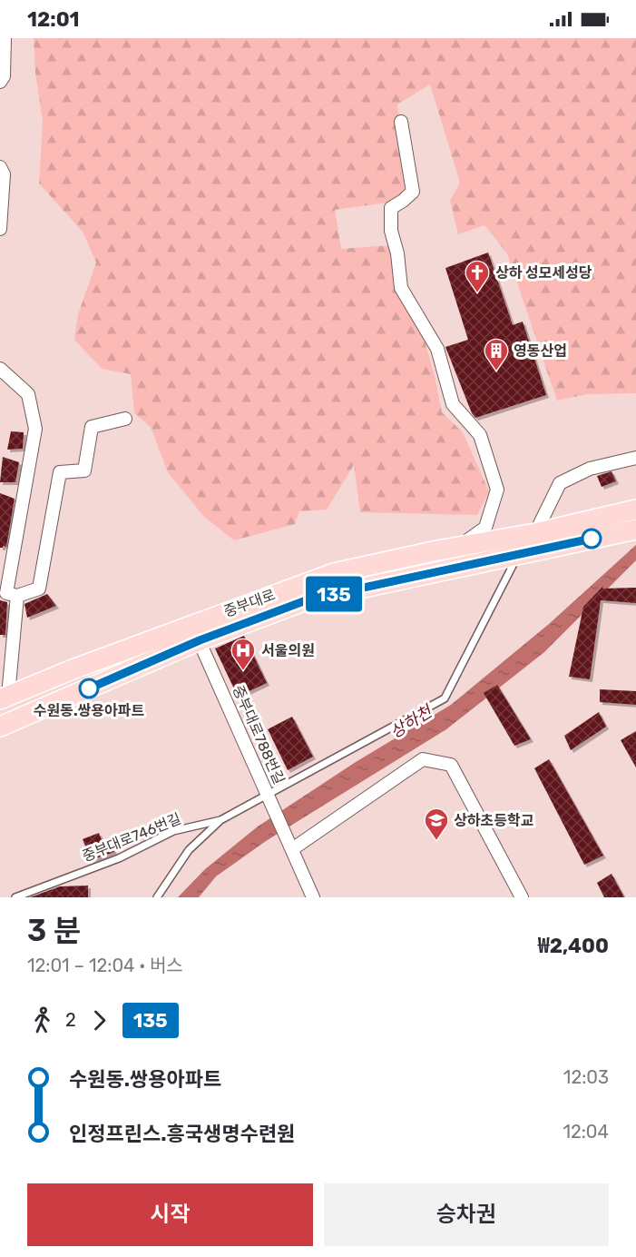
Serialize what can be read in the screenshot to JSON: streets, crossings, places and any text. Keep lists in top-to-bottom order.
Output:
{
  "streets": {
    "main road": ["중부대로"],
    "street": ["중부대로788번길"],
    "lane": ["중부대로746번길"]
  },
  "crossings": [
    ["중부대로", "중부대로788번길"],
    ["중부대로788번길", "중부대로746번길"]
  ],
  "water": ["상하천"],
  "places": {
    "church": ["상하 성모세성당"],
    "building": ["영동산업"],
    "hospital": ["서울의원"],
    "other": ["수원동.쌍용아파트"],
    "school or university": ["상하초등학교"]
  },
  "lines": ["bus line 135"],
  "page": {
    "status": "12:01",
    "on_map": "135",
    "heading": ["3 분", "12:01 – 12:04 · 버스", "₩2,400"],
    "legs": ["2", "135"],
    "list": [
      {
        "name": "수원동.쌍용아파트",
        "value": "12:03"
      },
      {
        "name": "인정프린스.흥국생명수련원",
        "value": "12:04"
      }
    ],
    "buttons": ["시작", "승차권"]
  }
}
